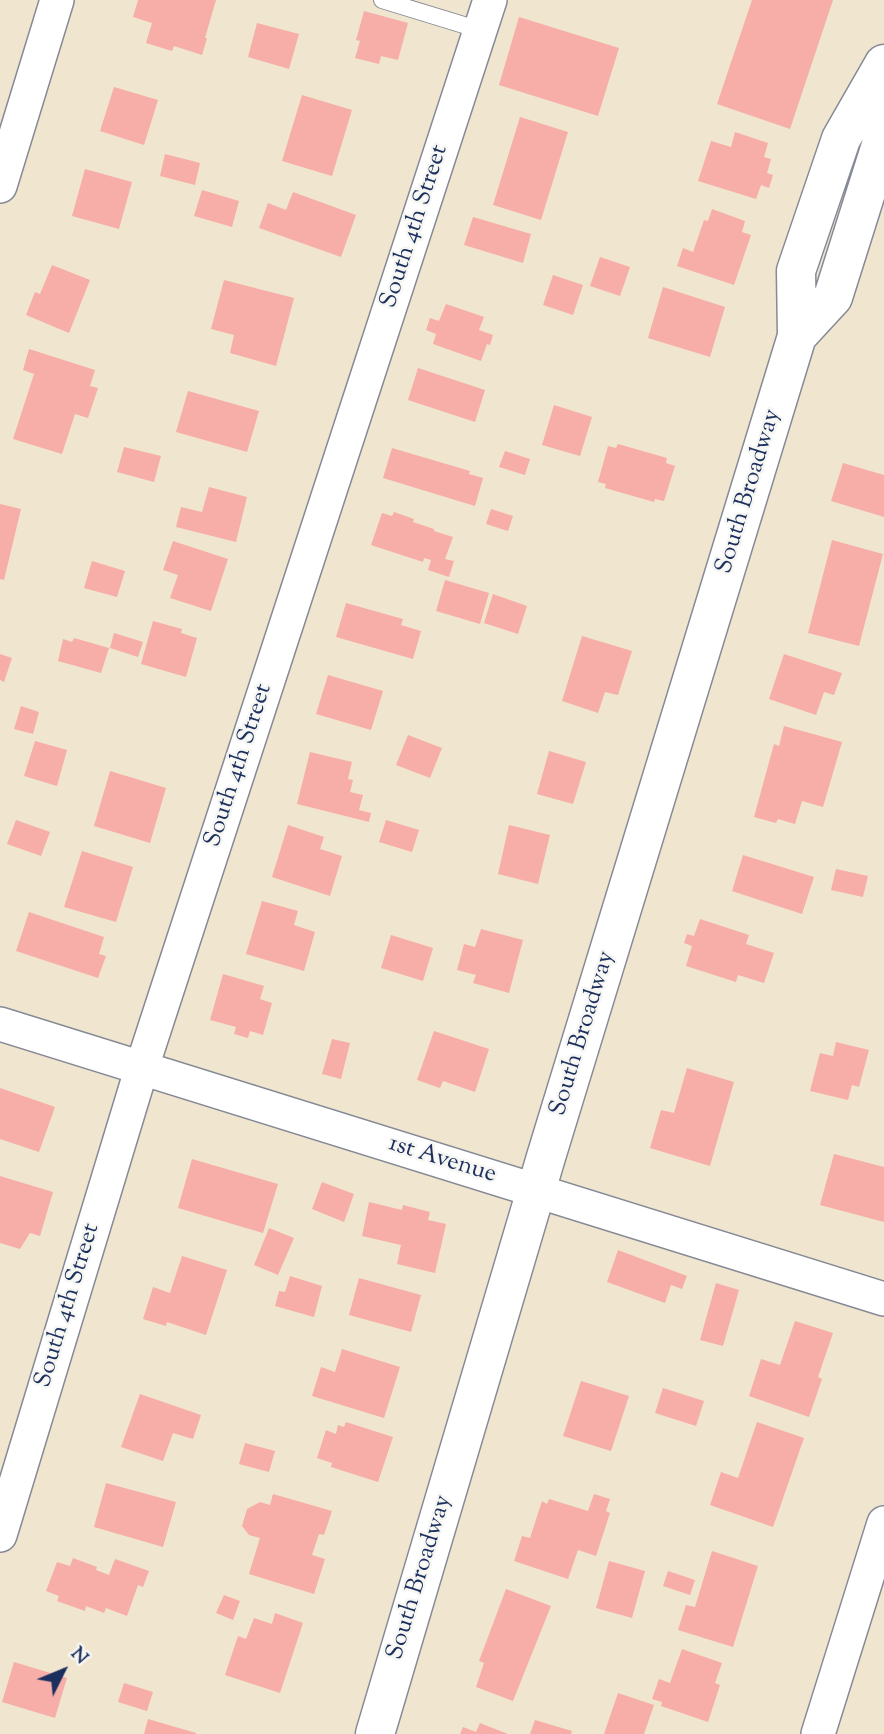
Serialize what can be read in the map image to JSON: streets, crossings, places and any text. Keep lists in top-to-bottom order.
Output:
{
  "streets": {
    "street": ["South 4th Street", "South Broadway", "1st Avenue"]
  },
  "crossings": [
    ["South 4th Street", "1st Avenue"],
    ["South Broadway", "1st Avenue"]
  ],
  "north": "top right"
}
